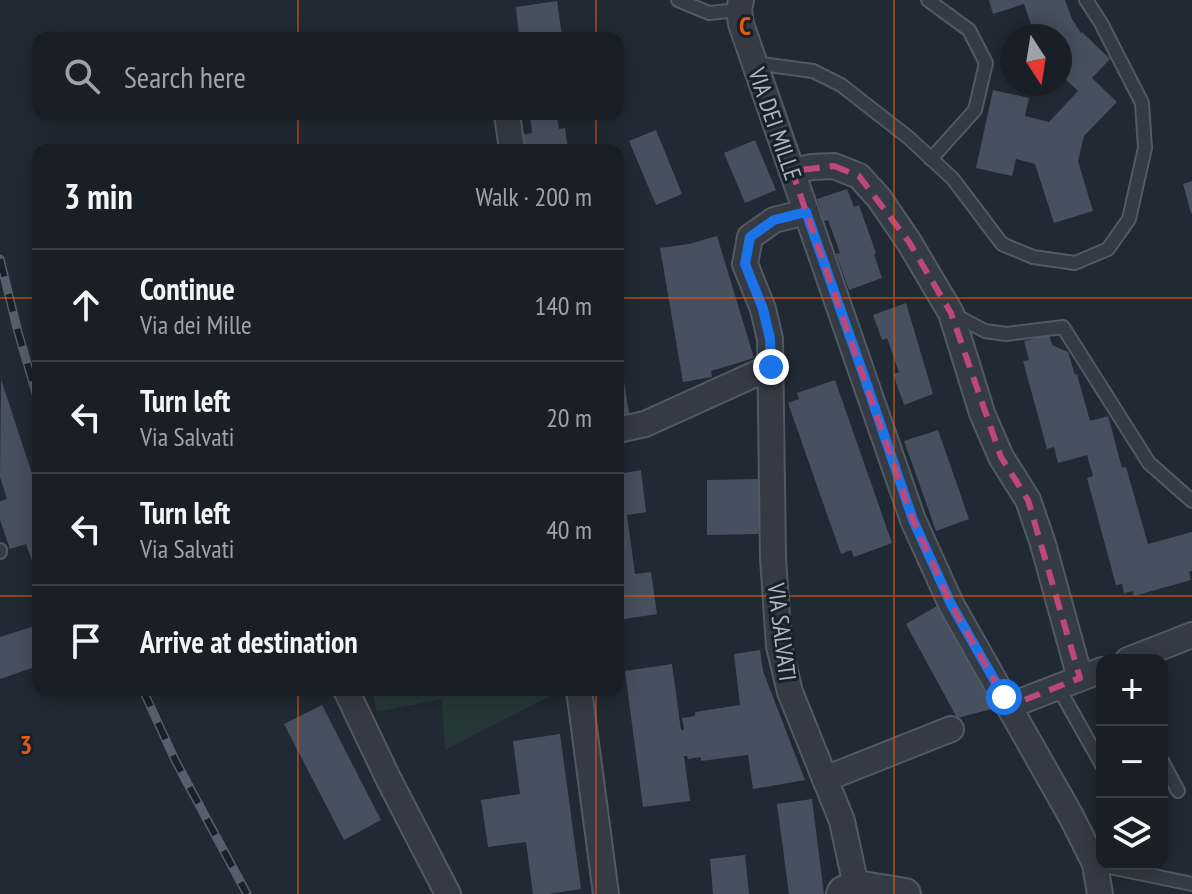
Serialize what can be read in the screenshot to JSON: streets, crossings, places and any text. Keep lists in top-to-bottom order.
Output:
{
  "streets": {
    "street": ["VIA DEI MILLE", "VIA SALVATI"]
  },
  "crossings": [
    ["VIA DEI MILLE", "VIA SALVATI"]
  ],
  "north": "bottom",
  "page": {
    "search": "Search here",
    "heading": ["3 min", "Walk · 200 m"],
    "list": [
      ["Continue", "Via dei Mille", "140 m"],
      ["Turn left", "Via Salvati", "20 m"],
      ["Turn left", "Via Salvati", "40 m"],
      "Arrive at destination"
    ],
    "map_buttons": ["+", "−"]
  },
  "grid": {
    "columns": ["C"],
    "rows": ["3"]
  }
}
